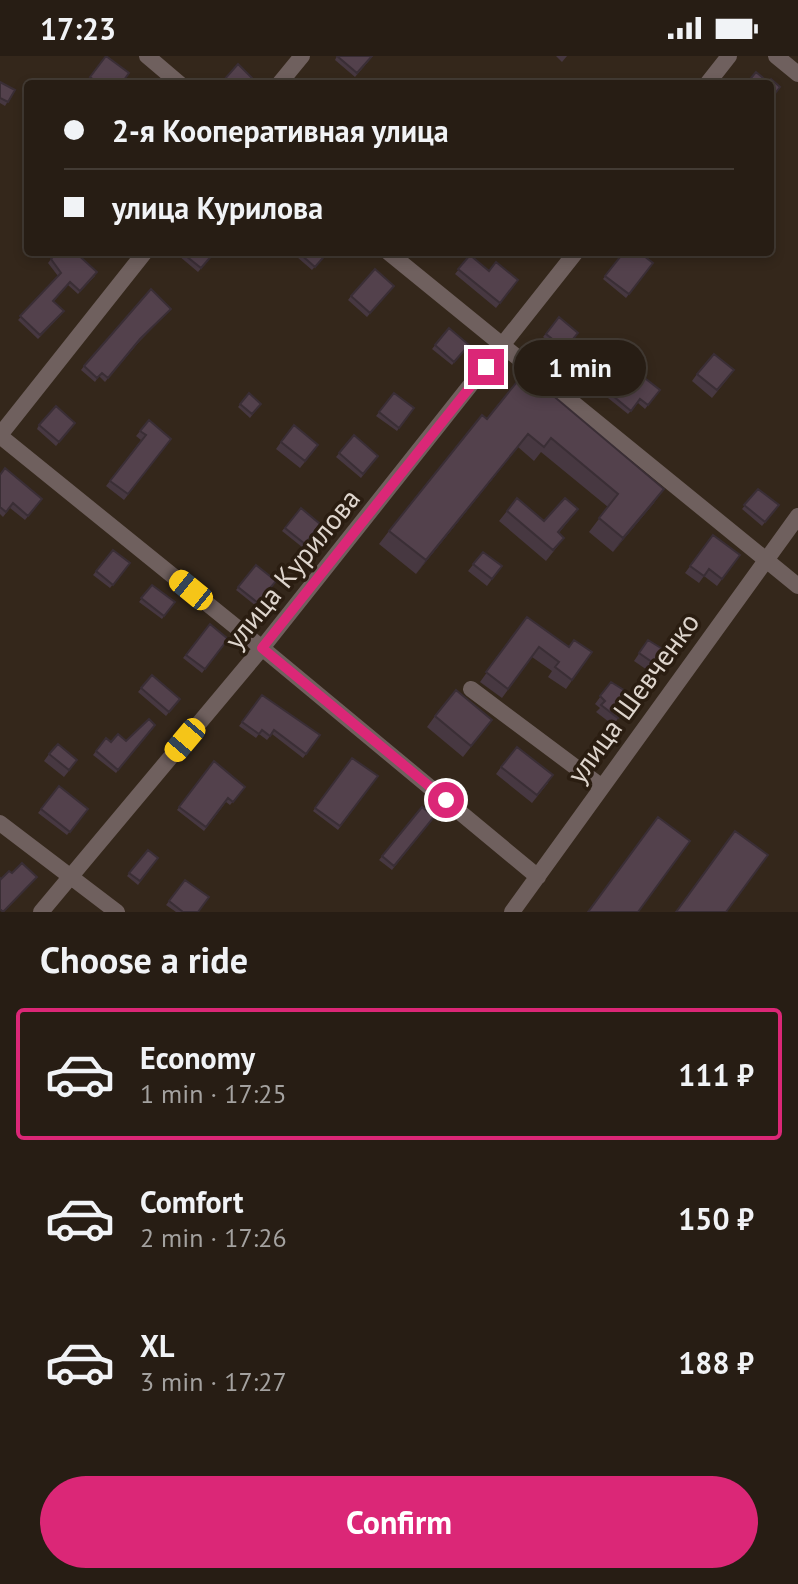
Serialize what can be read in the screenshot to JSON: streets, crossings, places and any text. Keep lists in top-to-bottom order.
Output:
{
  "streets": {
    "street": ["улица Курилова", "улица Шевченко"]
  },
  "page": {
    "status": "17:23",
    "banner": ["2-я Кооперативная улица", "улица Курилова"],
    "bubble": "1 min",
    "heading": "Choose a ride",
    "list": [
      {
        "name": "Economy",
        "note": "1 min · 17:25",
        "value": "111 ₽"
      },
      {
        "name": "Comfort",
        "note": "2 min · 17:26",
        "value": "150 ₽"
      },
      {
        "name": "XL",
        "note": "3 min · 17:27",
        "value": "188 ₽"
      }
    ],
    "buttons": "Confirm"
  }
}
